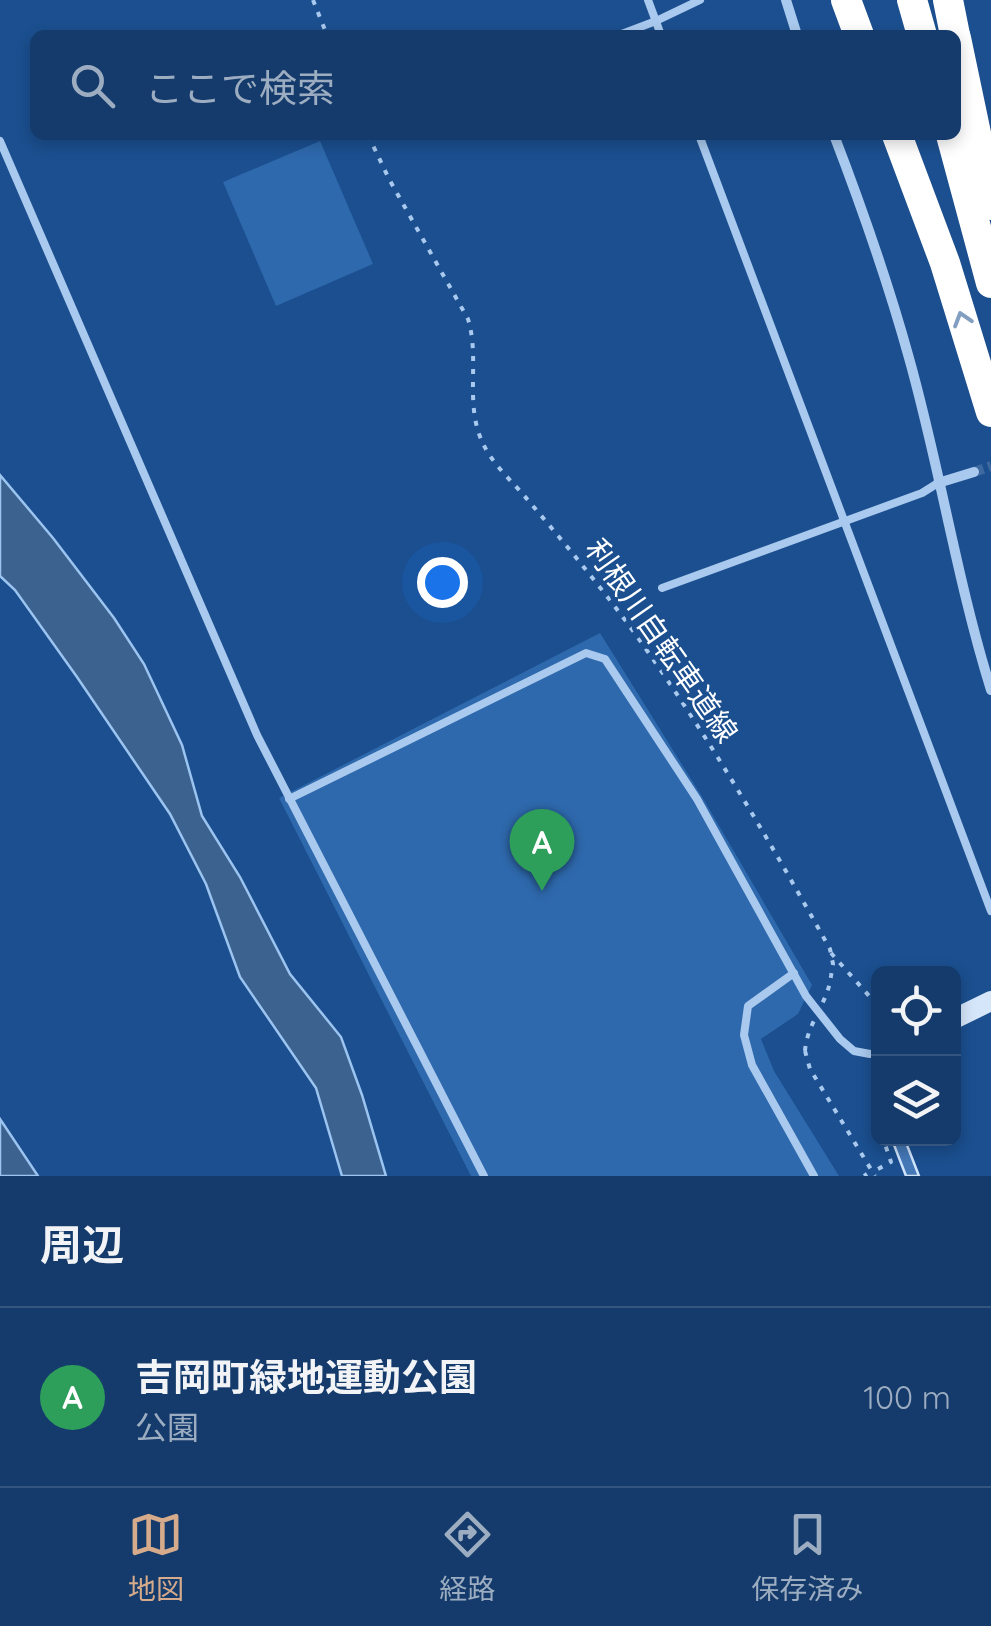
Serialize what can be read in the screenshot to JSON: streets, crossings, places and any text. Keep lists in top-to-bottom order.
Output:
{
  "streets": {
    "path": ["利根川自転車道線"]
  },
  "page": {
    "search": "ここで検索",
    "pins": "A",
    "heading": "周辺",
    "list": [
      {
        "mark": "A",
        "name": "吉岡町緑地運動公園",
        "note": "公園",
        "value": "100 m"
      }
    ],
    "nav": ["地図", "経路", "保存済み"]
  }
}
